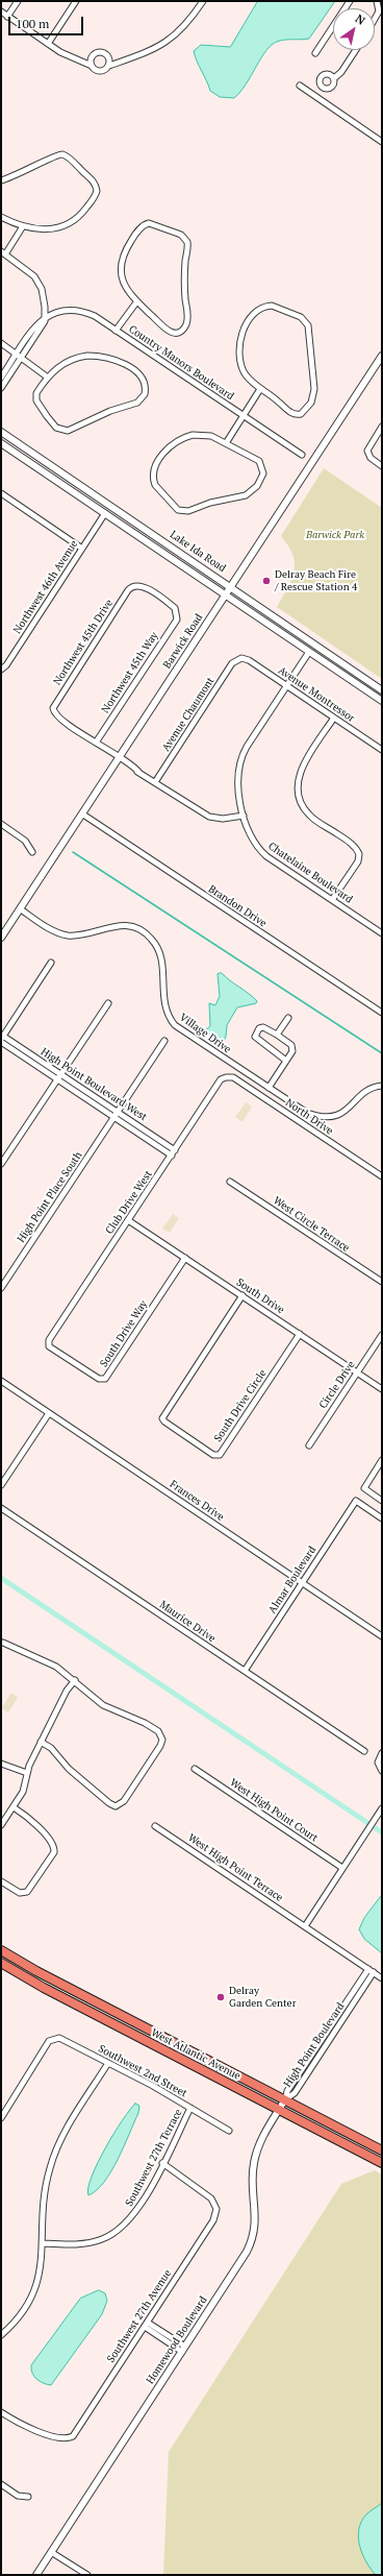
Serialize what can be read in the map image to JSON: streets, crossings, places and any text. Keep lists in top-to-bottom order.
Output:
{
  "streets": {
    "main road": ["West Atlantic Avenue"],
    "street": [
      "Country Manors Boulevard",
      "Lake Ida Road",
      "Northwest 46th Avenue",
      "Barwick Road",
      "Northwest 45th Drive",
      "Northwest 45th Way",
      "Avenue Montressor",
      "Avenue Chaumont",
      "Chatelaine Boulevard",
      "Brandon Drive",
      "Village Drive",
      "High Point Boulevard West",
      "North Drive",
      "High Point Place South",
      "Club Drive West",
      "West Circle Terrace",
      "South Drive",
      "South Drive Way",
      "Circle Drive",
      "South Drive Circle",
      "Frances Drive",
      "Almar Boulevard",
      "Maurice Drive",
      "West High Point Court",
      "West High Point Terrace",
      "High Point Boulevard",
      "Southwest 2nd Street",
      "Southwest 27th Terrace",
      "Southwest 27th Avenue",
      "Homewood Boulevard"
    ]
  },
  "crossings": [
    ["Lake Ida Road", "Northwest 46th Avenue"],
    ["Lake Ida Road", "Barwick Road"],
    ["Lake Ida Road", "Chatelaine Boulevard"],
    ["Barwick Road", "Brandon Drive"],
    ["Barwick Road", "Village Drive"],
    ["Northwest 45th Drive", "Northwest 45th Way"],
    ["Avenue Montressor", "Avenue Chaumont"],
    ["Avenue Montressor", "Chatelaine Boulevard"],
    ["High Point Boulevard West", "High Point Place South"],
    ["High Point Boulevard West", "Club Drive West"],
    ["North Drive", "Club Drive West"],
    ["Club Drive West", "South Drive"],
    ["Club Drive West", "South Drive Way"],
    ["South Drive", "South Drive Way"],
    ["South Drive", "Circle Drive"],
    ["South Drive", "South Drive Circle"],
    ["Frances Drive", "Almar Boulevard"],
    ["Almar Boulevard", "Maurice Drive"],
    ["High Point Boulevard", "West Atlantic Avenue"],
    ["High Point Boulevard", "Homewood Boulevard"],
    ["West Atlantic Avenue", "Homewood Boulevard"],
    ["Southwest 2nd Street", "Southwest 27th Terrace"],
    ["Southwest 27th Terrace", "Southwest 27th Avenue"]
  ],
  "parks": ["Barwick Park"],
  "places": ["Delray Beach Fire / Rescue Station 4", "Delray Garden Center"],
  "scale_bar": "100 m",
  "north": "top right"
}
